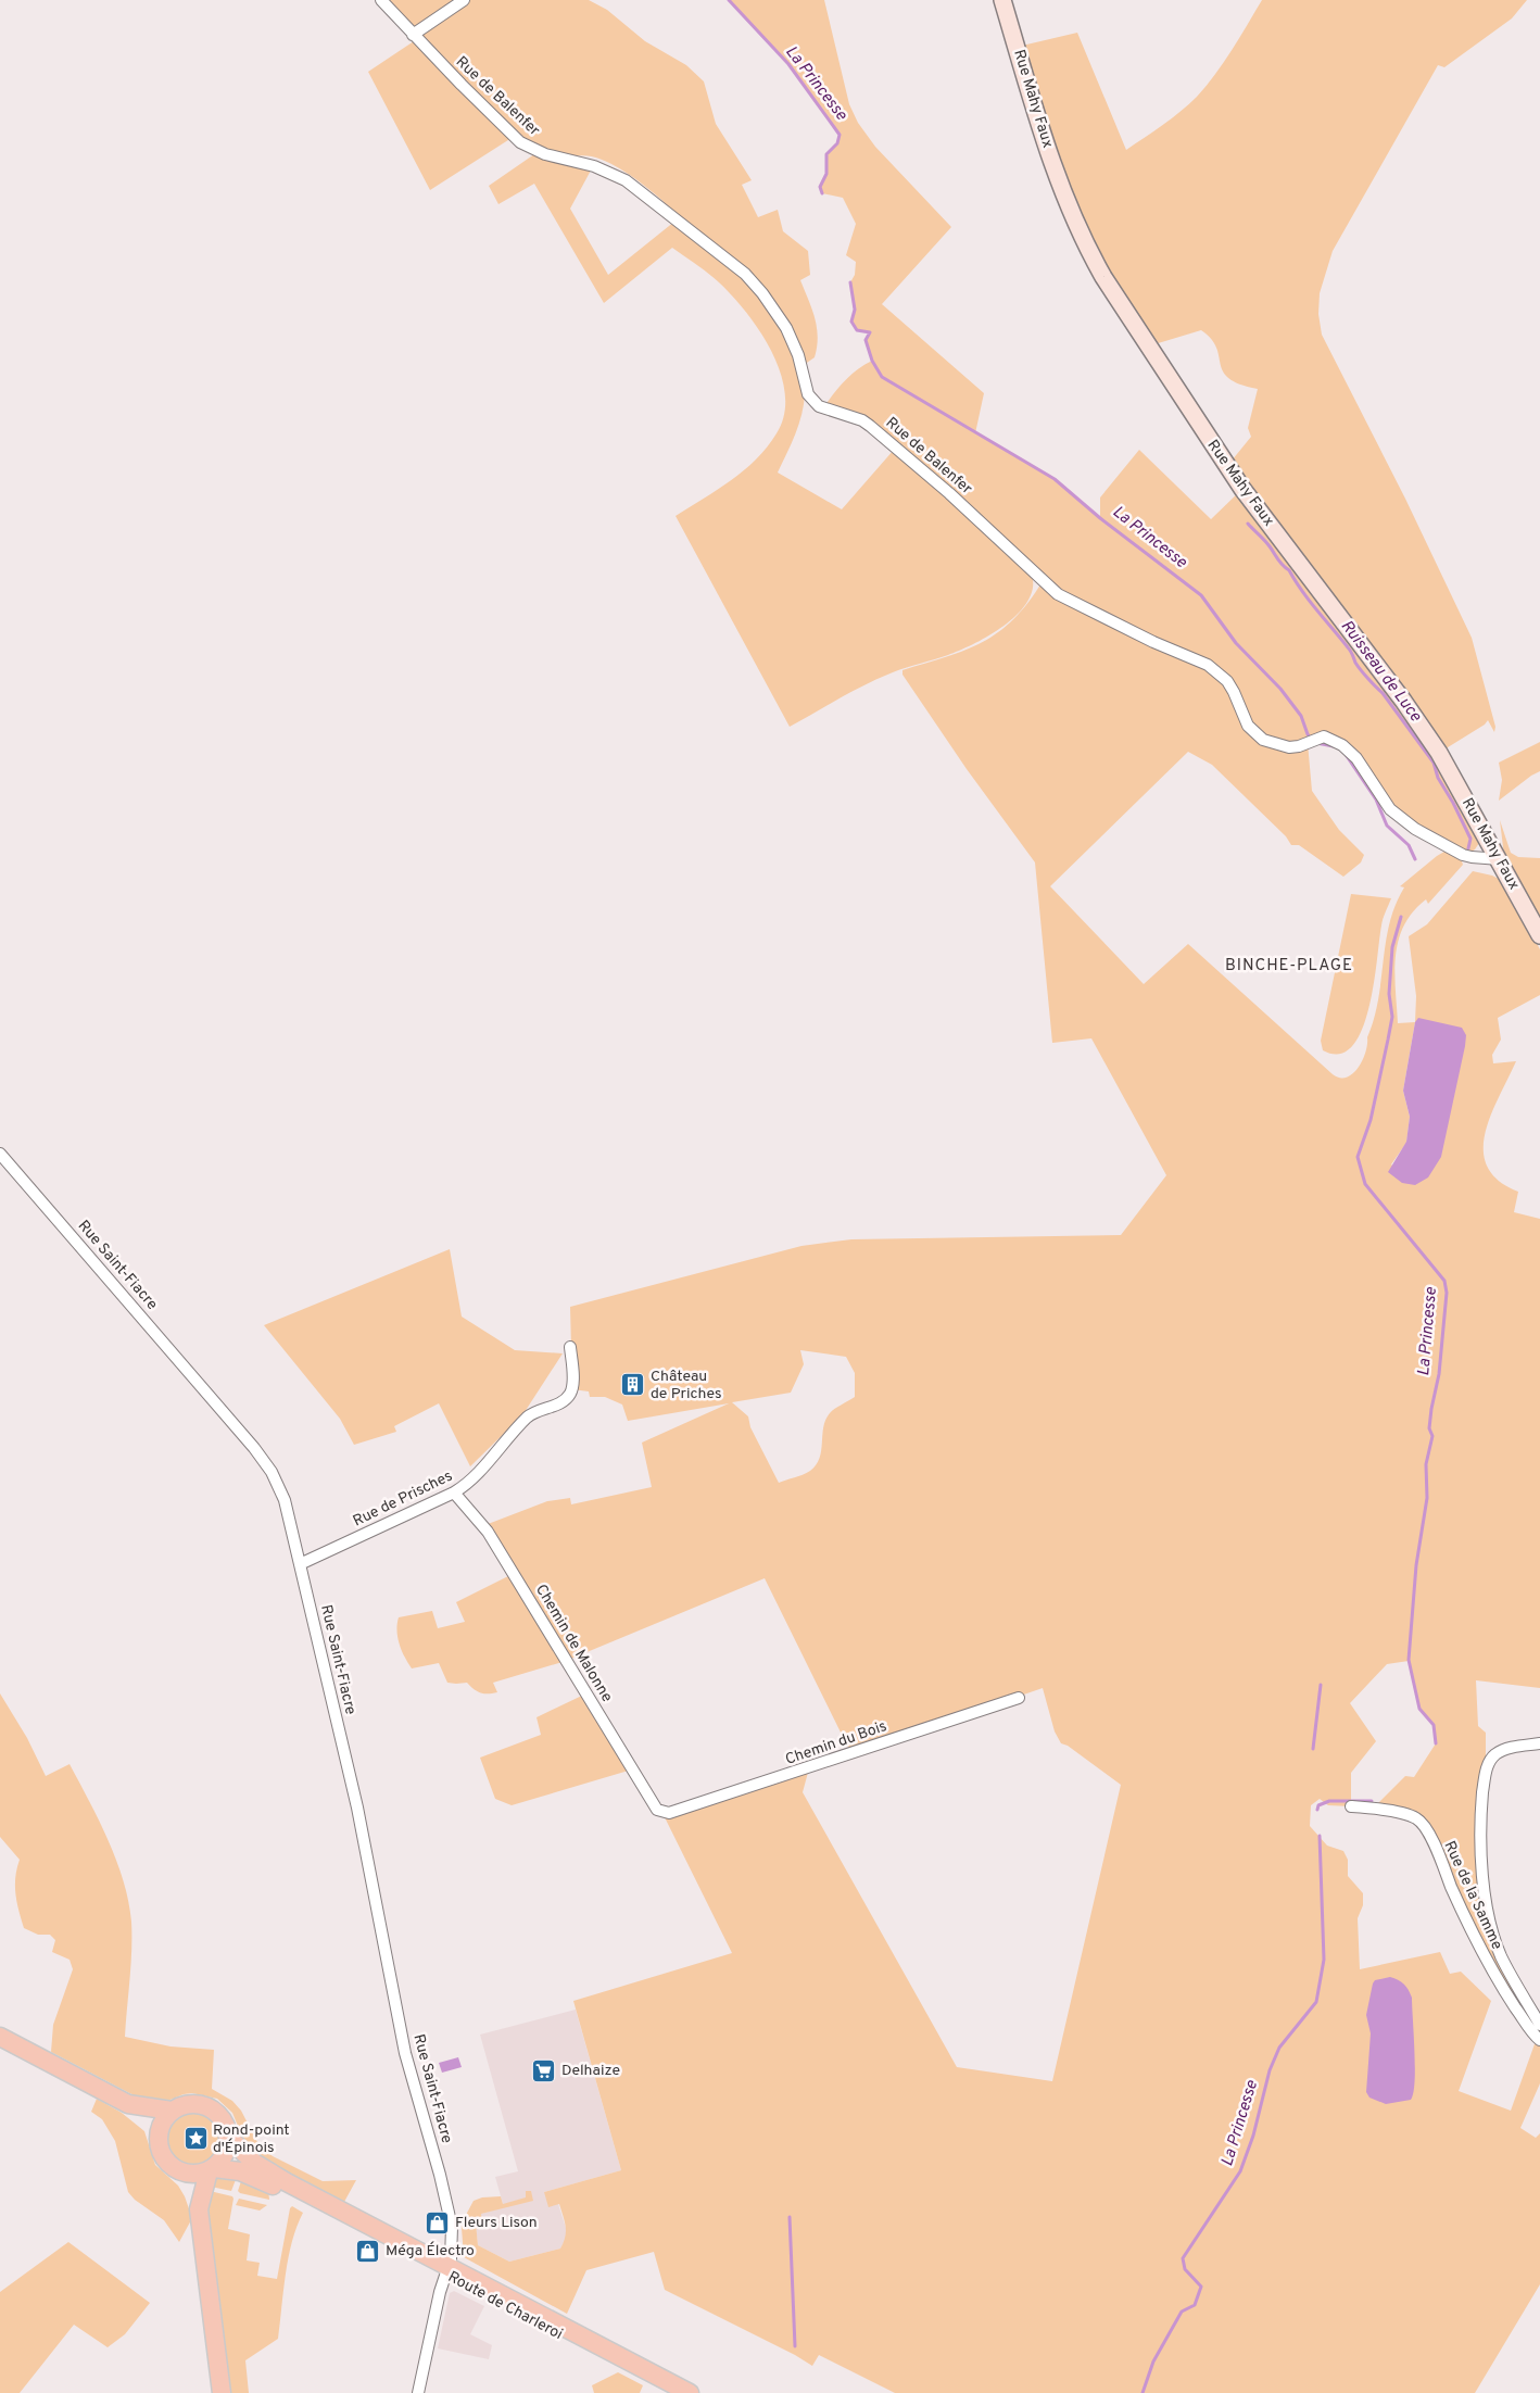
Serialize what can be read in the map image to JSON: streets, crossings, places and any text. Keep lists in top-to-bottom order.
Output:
{
  "streets": {
    "main road": ["Route de Charleroi"],
    "street": [
      "Rue de Balenfer",
      "Rue Mahy Faux",
      "Rue Saint-Fiacre",
      "Rue de Prisches",
      "Chemin de Malonne",
      "Chemin du Bois",
      "Rue de la Samme"
    ]
  },
  "crossings": [
    ["Rue de Balenfer", "Rue Mahy Faux"],
    ["Rue Saint-Fiacre", "Rue de Prisches"],
    ["Rue Saint-Fiacre", "Route de Charleroi"],
    ["Rue de Prisches", "Chemin de Malonne"],
    ["Chemin de Malonne", "Chemin du Bois"]
  ],
  "districts": ["BINCHE-PLAGE"],
  "water": ["La Princesse", "Ruisseau de Luce"],
  "places": {
    "building": ["Château de Priches"],
    "supermarket": ["Delhaize"],
    "place": ["Rond-point d'Épinois"],
    "shop": ["Fleurs Lison", "Méga Électro"]
  }
}
